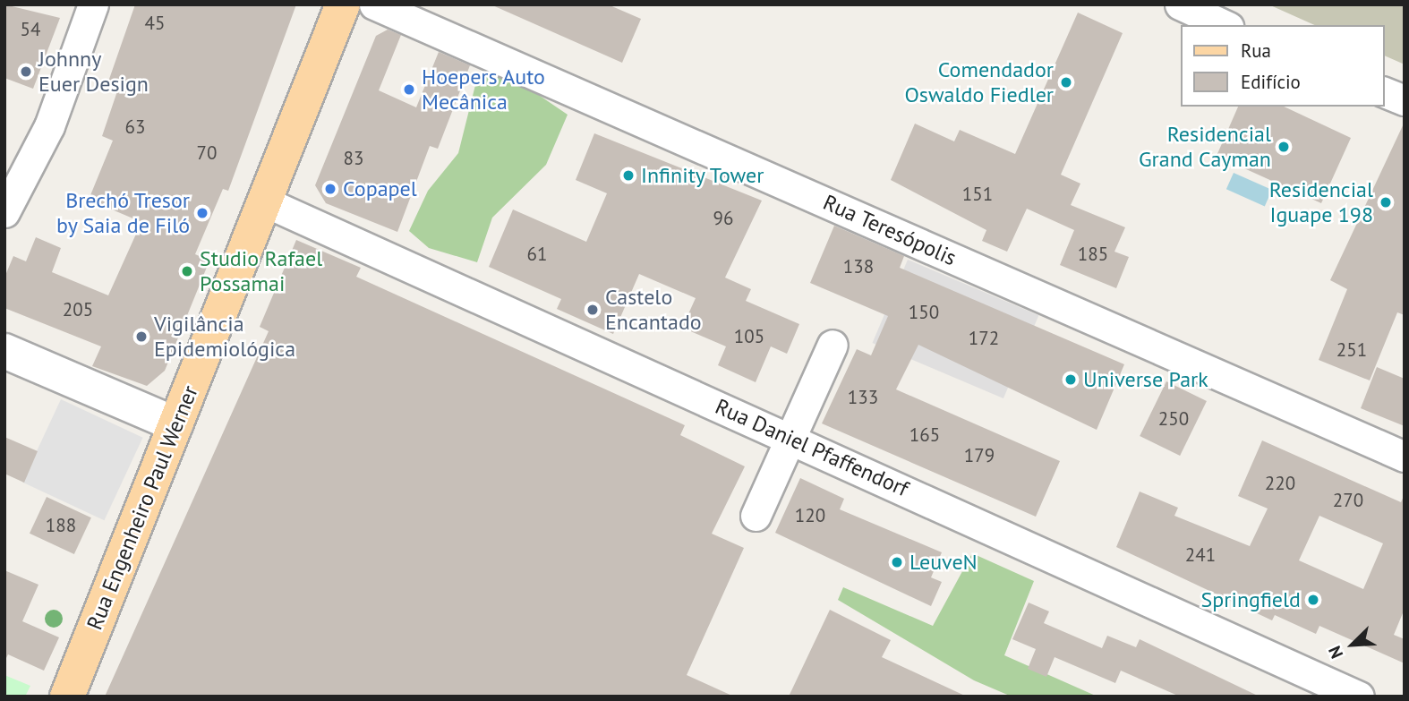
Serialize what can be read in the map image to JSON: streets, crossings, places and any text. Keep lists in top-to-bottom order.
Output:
{
  "streets": {
    "main road": ["Rua Engenheiro Paul Werner"],
    "street": ["Rua Teresópolis", "Rua Daniel Pfaffendorf"]
  },
  "crossings": [
    ["Rua Daniel Pfaffendorf", "Rua Engenheiro Paul Werner"]
  ],
  "places": [
    "Johnny Euer Design",
    "Comendador Oswaldo Fiedler",
    "Hoepers Auto Mecânica",
    "Residencial Grand Cayman",
    "Infinity Tower",
    "Copapel",
    "Residencial Iguape 198",
    "Brechó Tresor by Saia de Filó",
    "Studio Rafael Possamai",
    "Castelo Encantado",
    "Vigilância Epidemiológica",
    "Universe Park",
    "LeuveN",
    "Springfield"
  ],
  "house_numbers": [
    "45",
    "54",
    "63",
    "70",
    "83",
    "151",
    "96",
    "61",
    "185",
    "138",
    "205",
    "150",
    "105",
    "172",
    "251",
    "133",
    "250",
    "165",
    "179",
    "220",
    "270",
    "120",
    "188",
    "241"
  ],
  "legend": ["Rua", "Edifício"],
  "north": "bottom left"
}
